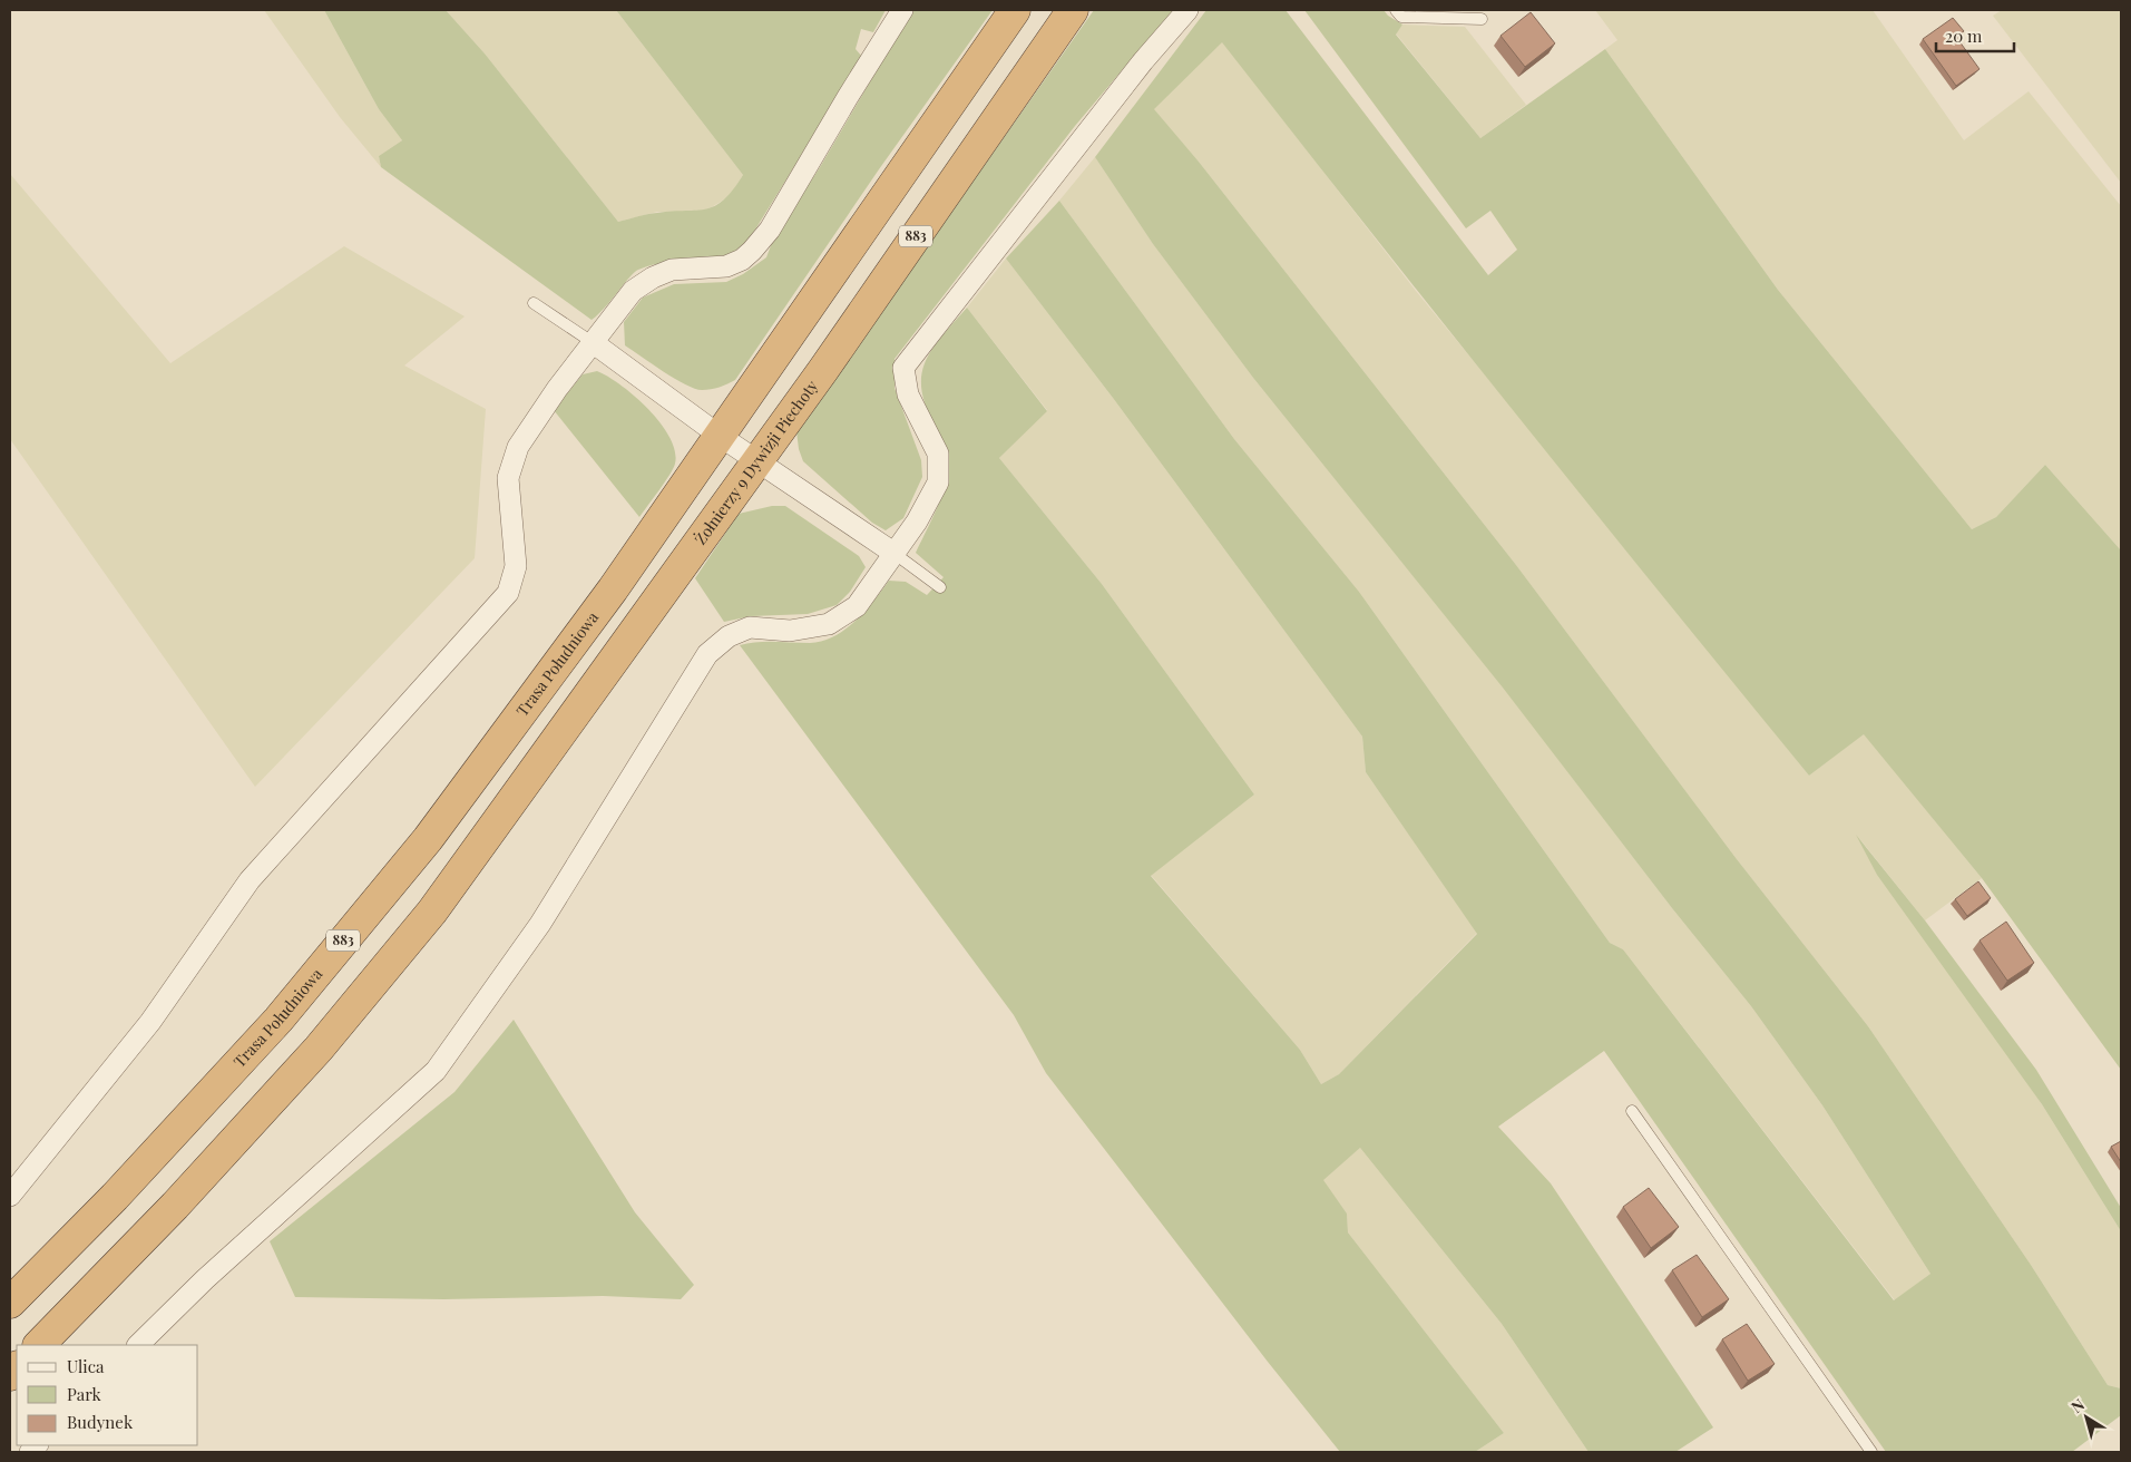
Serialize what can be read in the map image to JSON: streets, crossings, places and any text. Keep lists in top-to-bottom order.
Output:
{
  "streets": {
    "highway": ["883", "Żołnierzy 9 Dywizji Piechoty", "Trasa Południowa"]
  },
  "crossings": [
    ["883", "Trasa Południowa"]
  ],
  "legend": ["Ulica", "Park", "Budynek"],
  "scale_bar": "20 m",
  "north": "top left"
}
